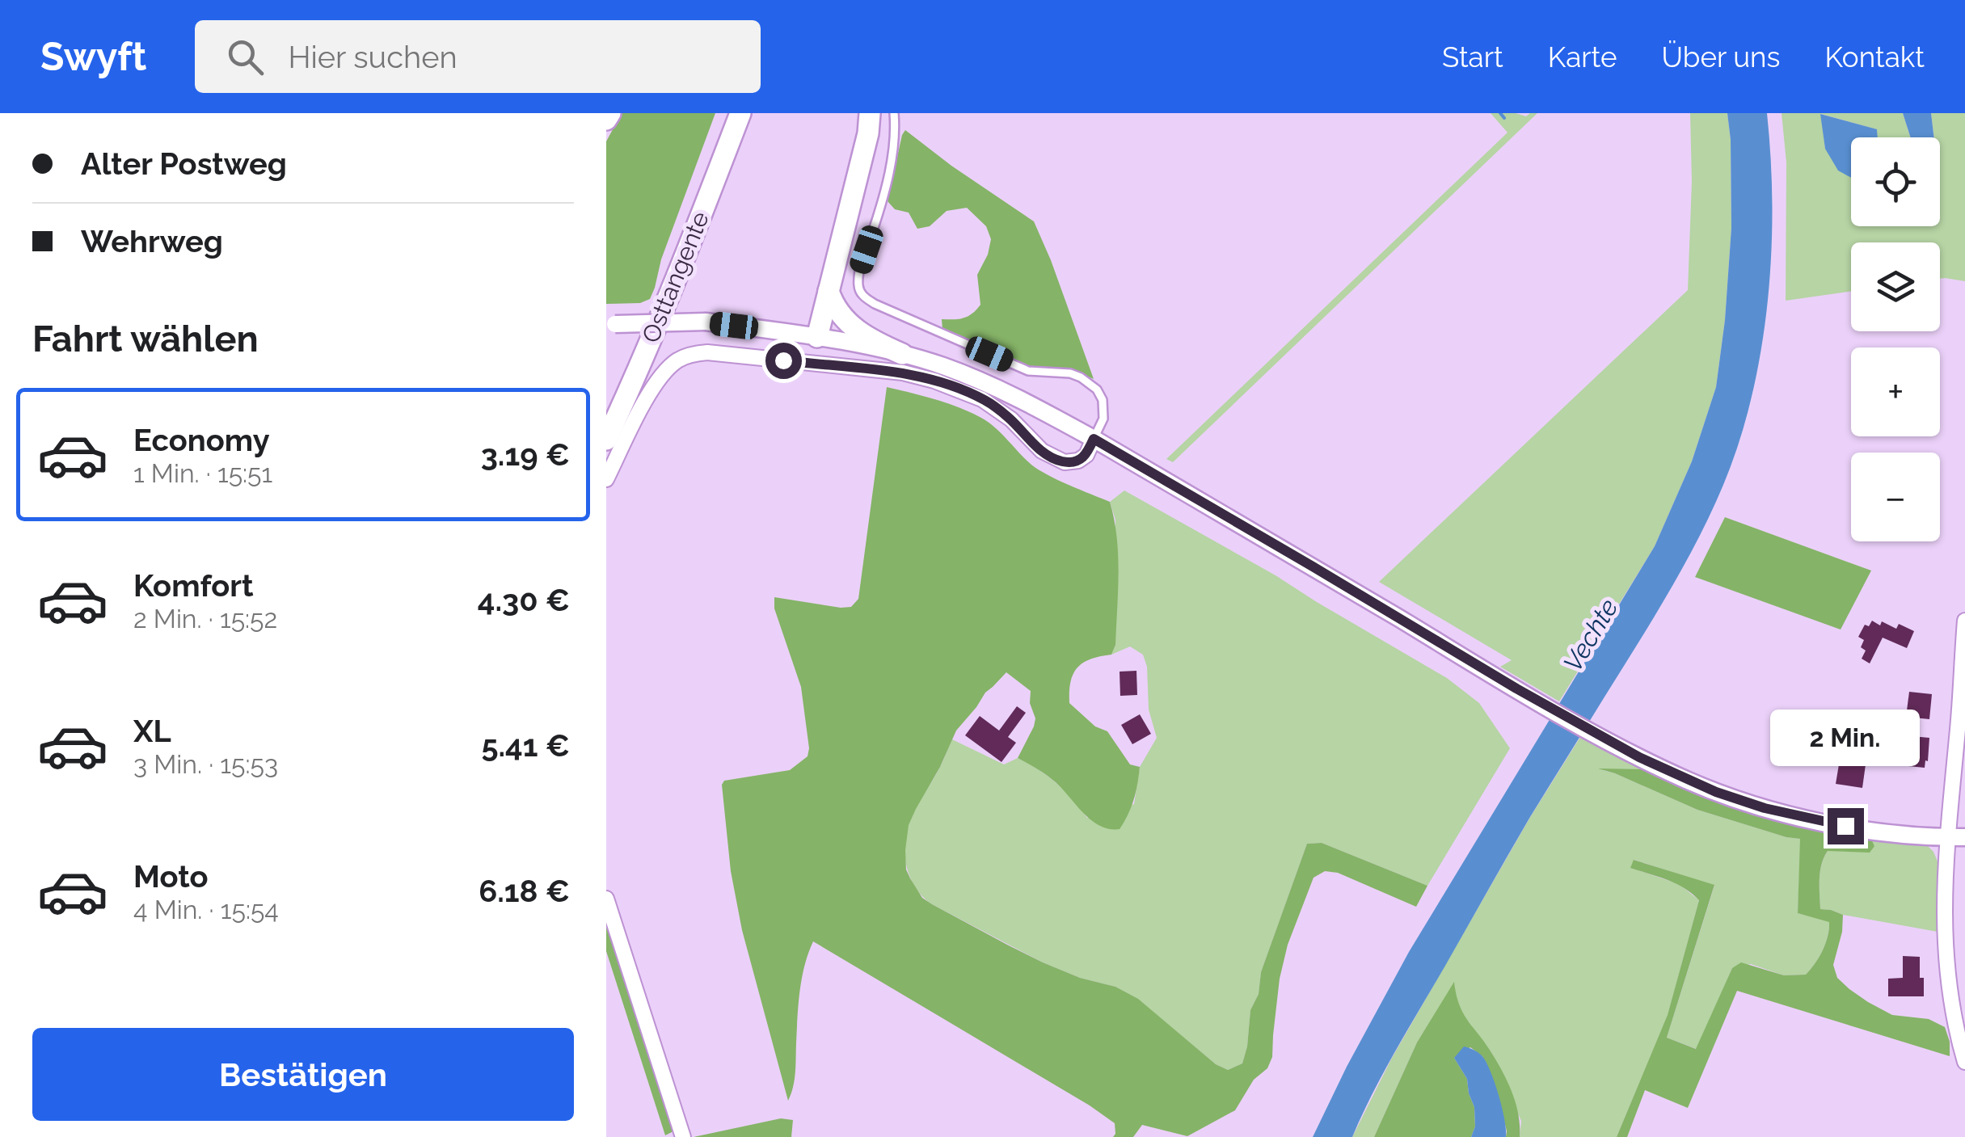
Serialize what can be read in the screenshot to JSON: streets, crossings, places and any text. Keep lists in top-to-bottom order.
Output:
{
  "streets": {
    "main road": ["Osttangente"]
  },
  "water": ["Vechte"],
  "page": {
    "header": "Swyft",
    "search": "Hier suchen",
    "nav": [
      "Start",
      "Karte",
      "Über uns",
      "Kontakt"
    ],
    "banner": ["Alter Postweg", "Wehrweg"],
    "map_buttons": ["+", "−"],
    "heading": "Fahrt wählen",
    "list": [
      {
        "name": "Economy",
        "note": "1 Min. · 15:51",
        "value": "3.19 €"
      },
      {
        "name": "Komfort",
        "note": "2 Min. · 15:52",
        "value": "4.30 €"
      },
      {
        "name": "XL",
        "note": "3 Min. · 15:53",
        "value": "5.41 €"
      },
      {
        "name": "Moto",
        "note": "4 Min. · 15:54",
        "value": "6.18 €"
      }
    ],
    "bubble": "2 Min.",
    "buttons": "Bestätigen"
  }
}
